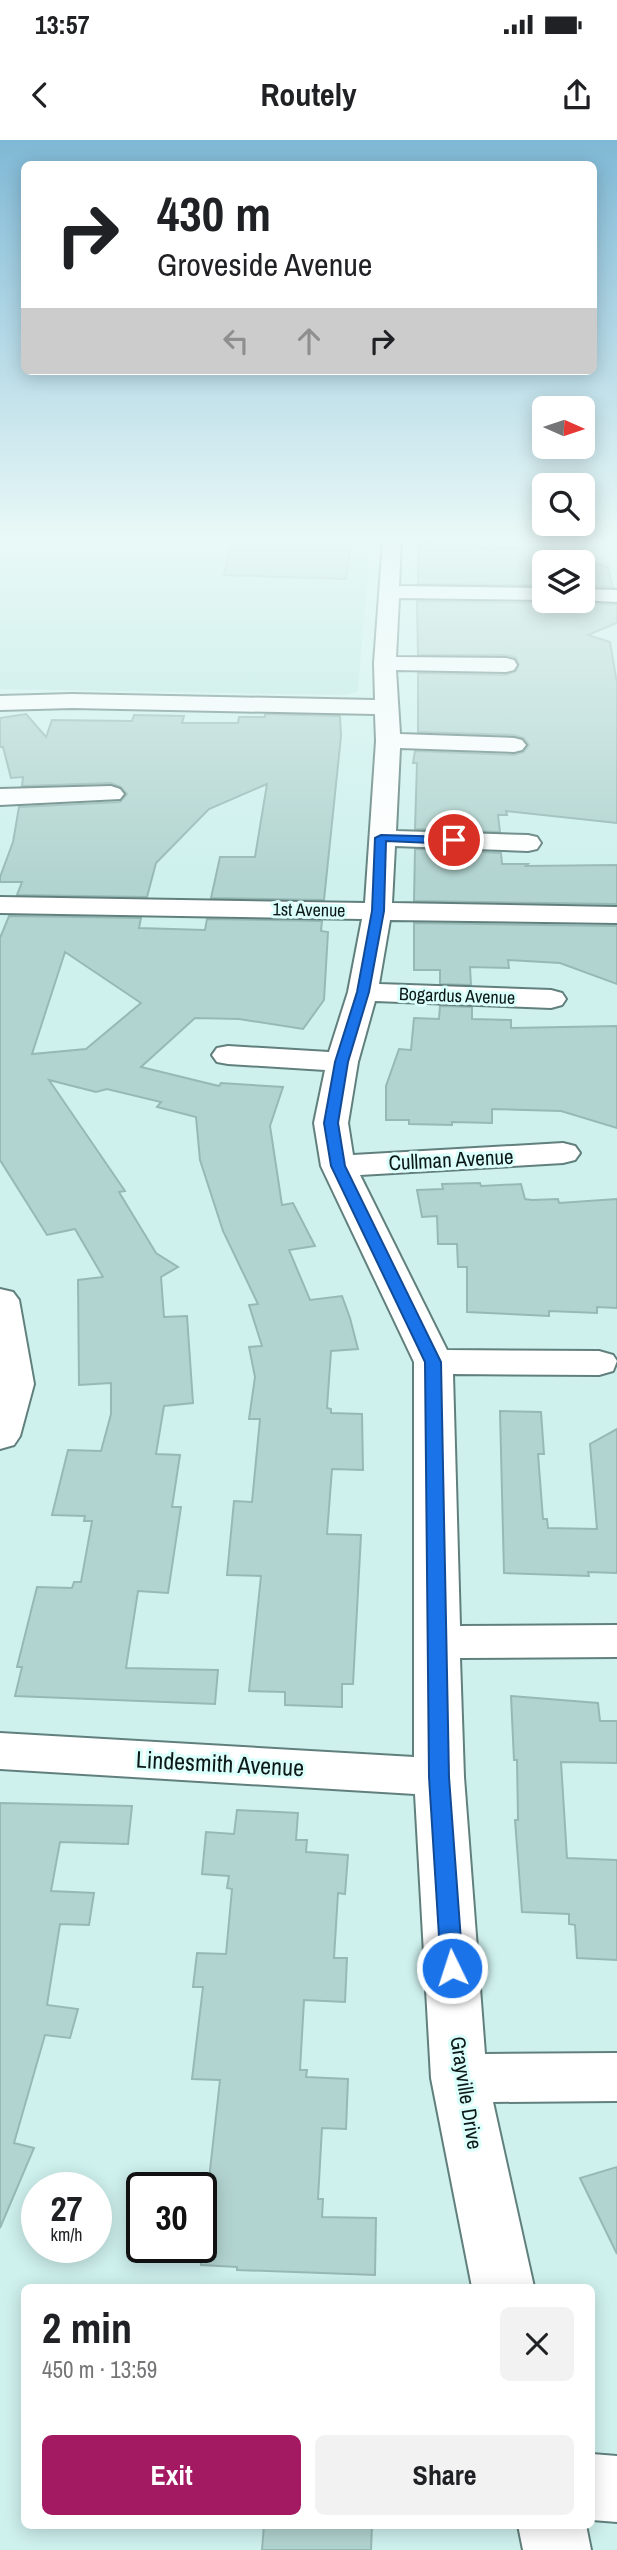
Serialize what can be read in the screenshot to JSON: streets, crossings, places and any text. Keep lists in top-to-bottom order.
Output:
{
  "streets": {
    "street": [
      "1st Avenue",
      "Bogardus Avenue",
      "Cullman Avenue",
      "Lindesmith Avenue",
      "Grayville Drive"
    ]
  },
  "crossings": [
    ["1st Avenue", "Grayville Drive"],
    ["Bogardus Avenue", "Grayville Drive"],
    ["Cullman Avenue", "Grayville Drive"],
    ["Lindesmith Avenue", "Grayville Drive"]
  ],
  "north": "right",
  "page": {
    "status": "13:57",
    "header": "Routely",
    "turn": ["430 m", "Groveside Avenue"],
    "speed": "27 km/h",
    "limit": "30",
    "heading": ["2 min", "450 m · 13:59"],
    "buttons": ["Exit", "Share"]
  }
}
